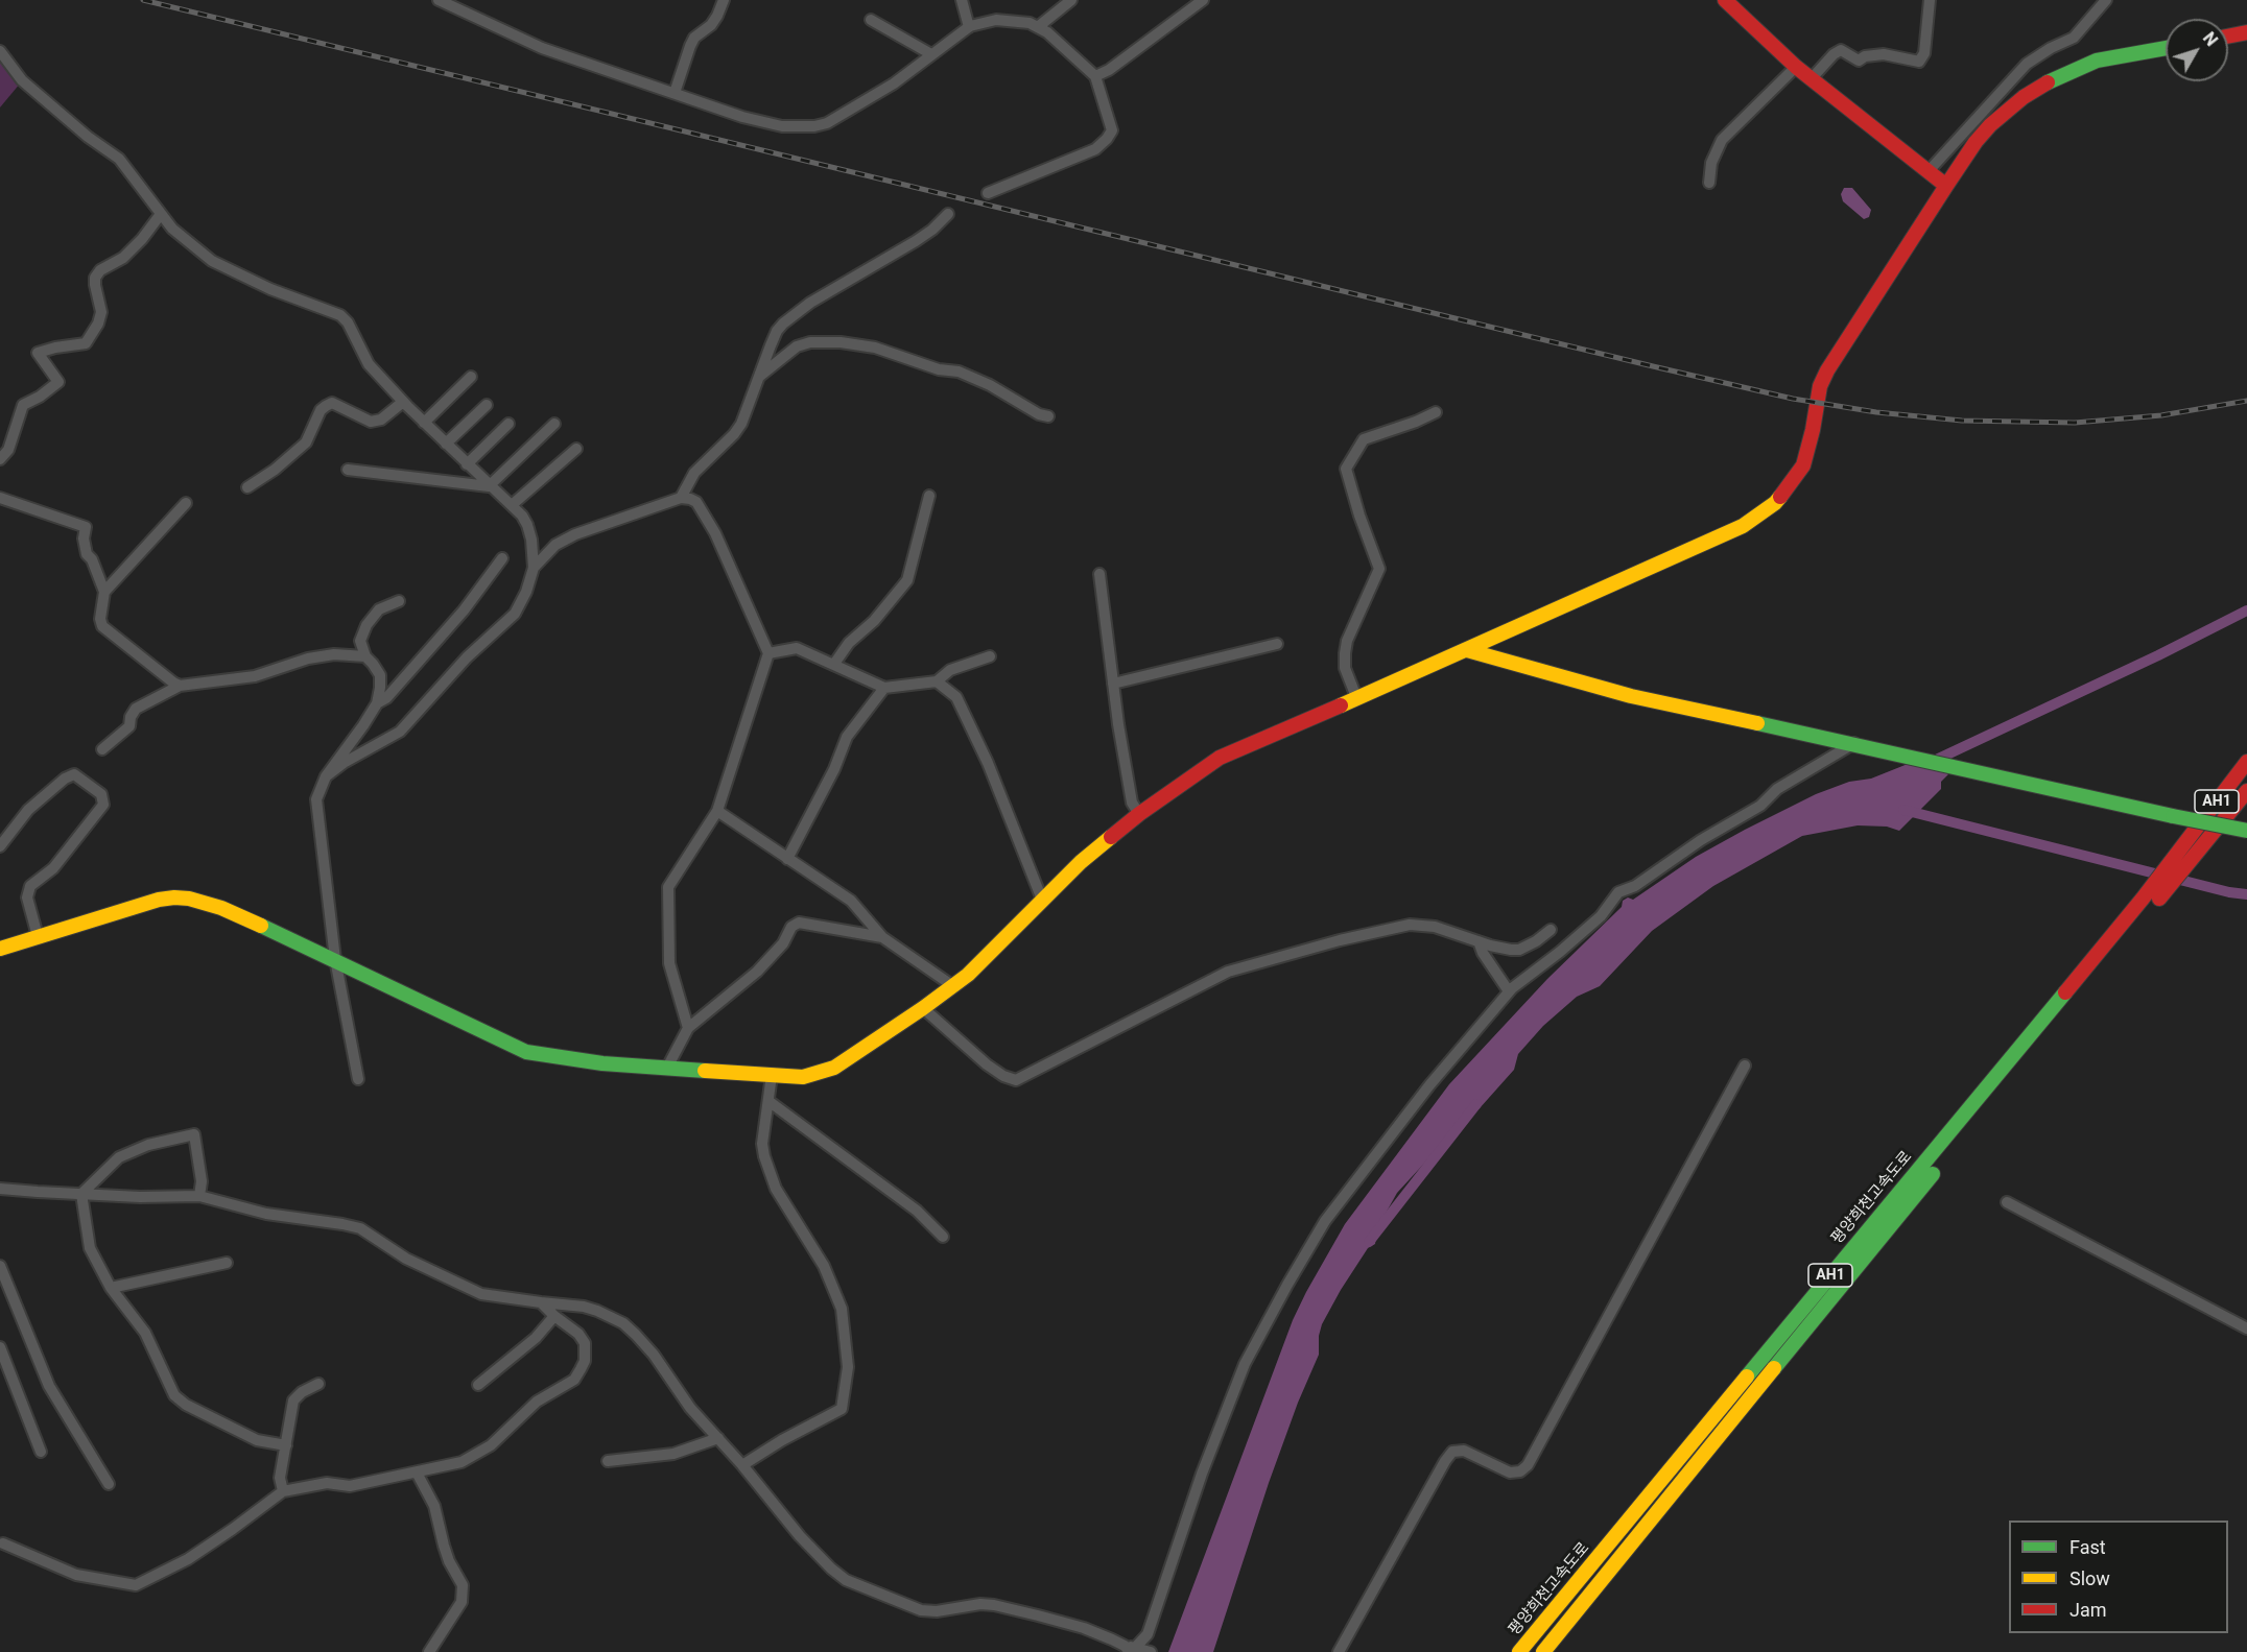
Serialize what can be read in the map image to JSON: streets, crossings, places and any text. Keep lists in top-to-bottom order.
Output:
{
  "streets": {
    "main road": ["AH1", "평양희천고속도로"]
  },
  "legend": ["Fast", "Slow", "Jam"],
  "north": "top right"
}
